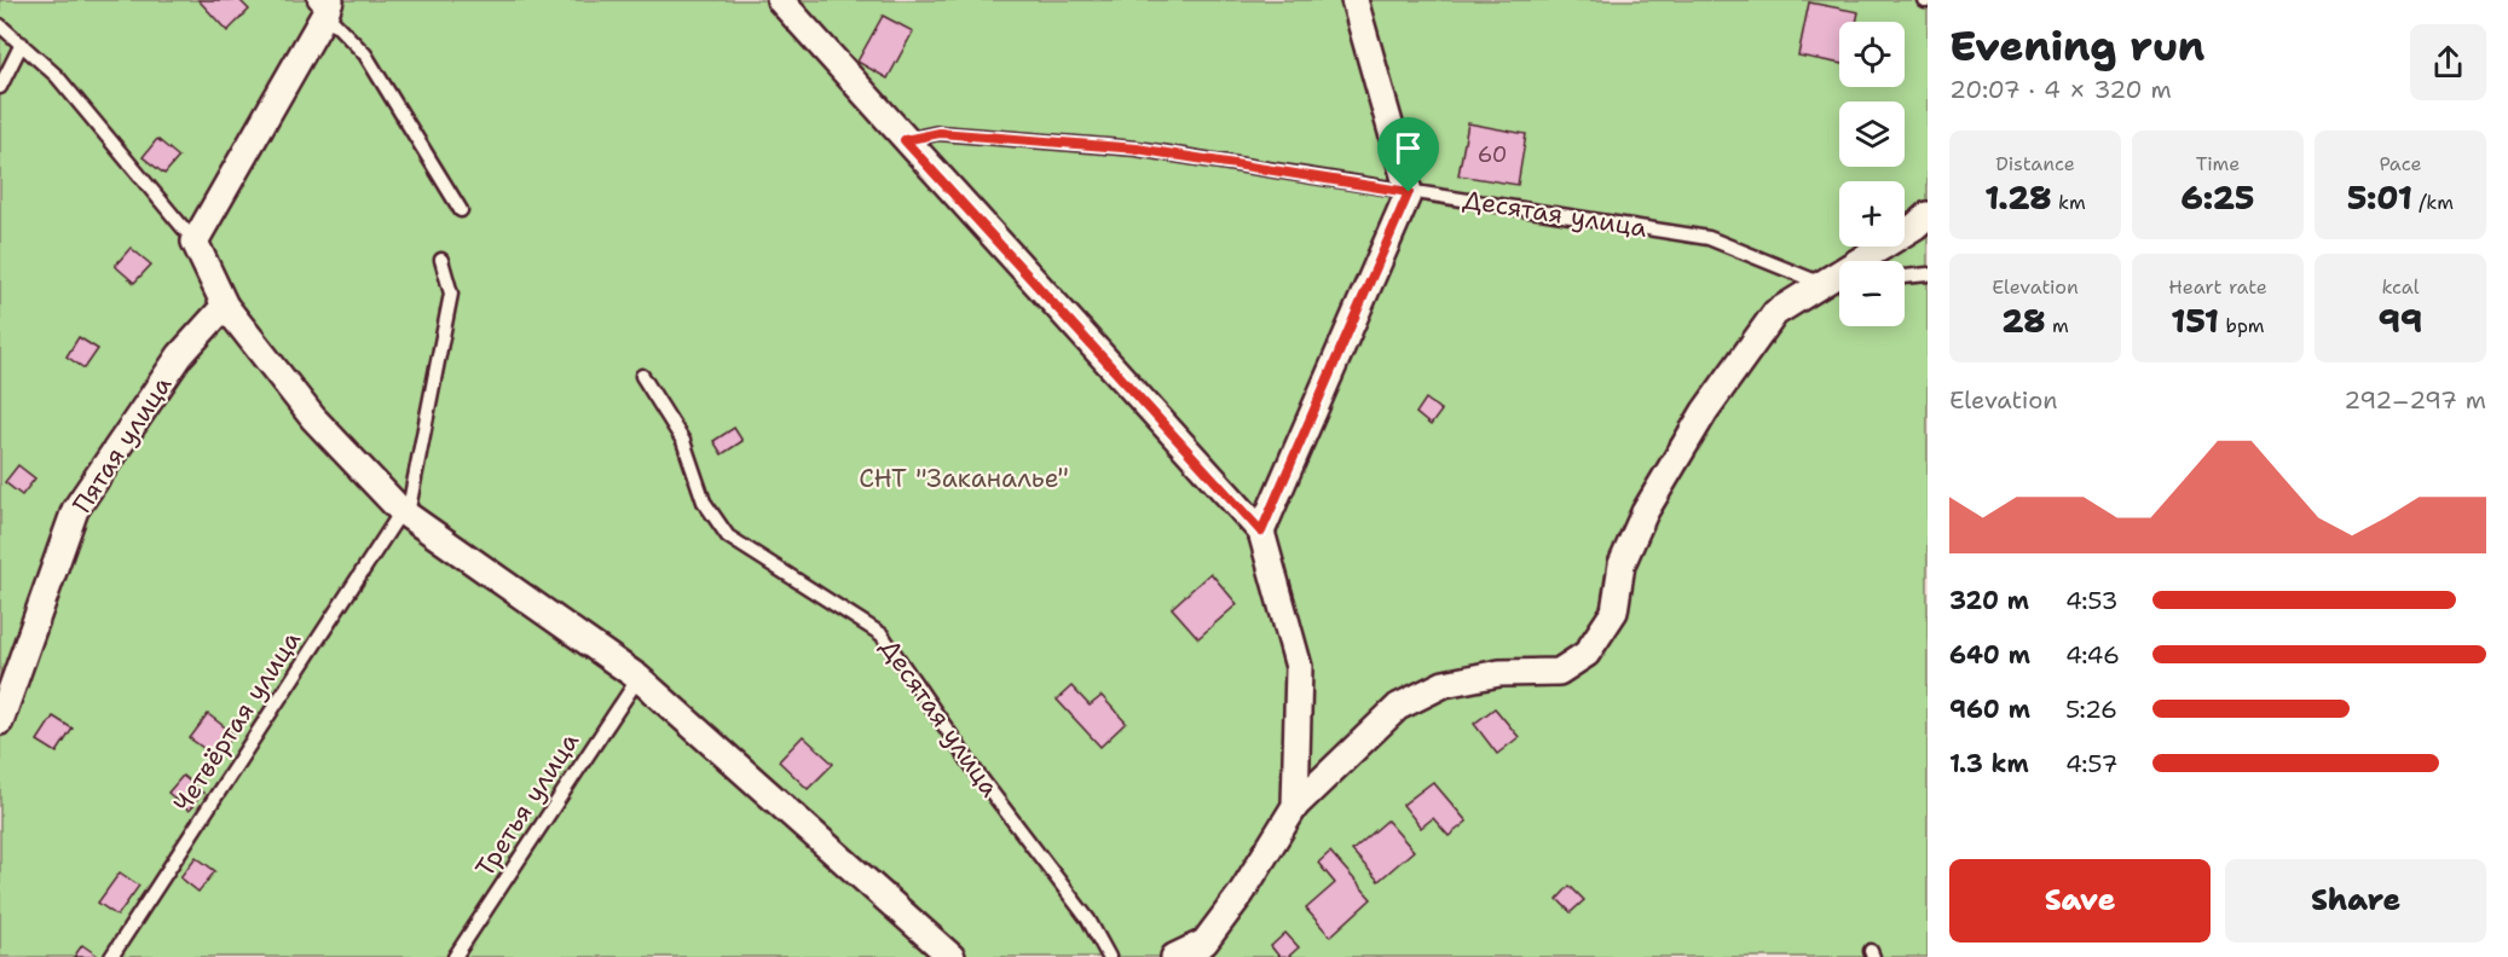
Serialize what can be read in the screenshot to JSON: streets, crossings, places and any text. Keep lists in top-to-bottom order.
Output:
{
  "streets": {
    "street": ["Пятая улица"],
    "lane": ["Десятая улица", "Четвёртая улица", "Третья улица"]
  },
  "parks": ["СНТ \"Заканалье\""],
  "house_numbers": ["60"],
  "page": {
    "heading": ["Evening run", "20:07 · 4 × 320 m"],
    "map_buttons": ["+", "−"],
    "stats": [
      ["Distance", "1.28 km"],
      ["Time", "6:25"],
      ["Pace", "5:01 /km"],
      ["Elevation", "28 m"],
      ["Heart rate", "151 bpm"],
      ["kcal", "99"]
    ],
    "chart": ["Elevation", "292–297 m"],
    "list": [
      {
        "name": "320 m",
        "note": "4:53"
      },
      {
        "name": "640 m",
        "note": "4:46"
      },
      {
        "name": "960 m",
        "note": "5:26"
      },
      {
        "name": "1.3 km",
        "note": "4:57"
      }
    ],
    "buttons": ["Save", "Share"]
  }
}
